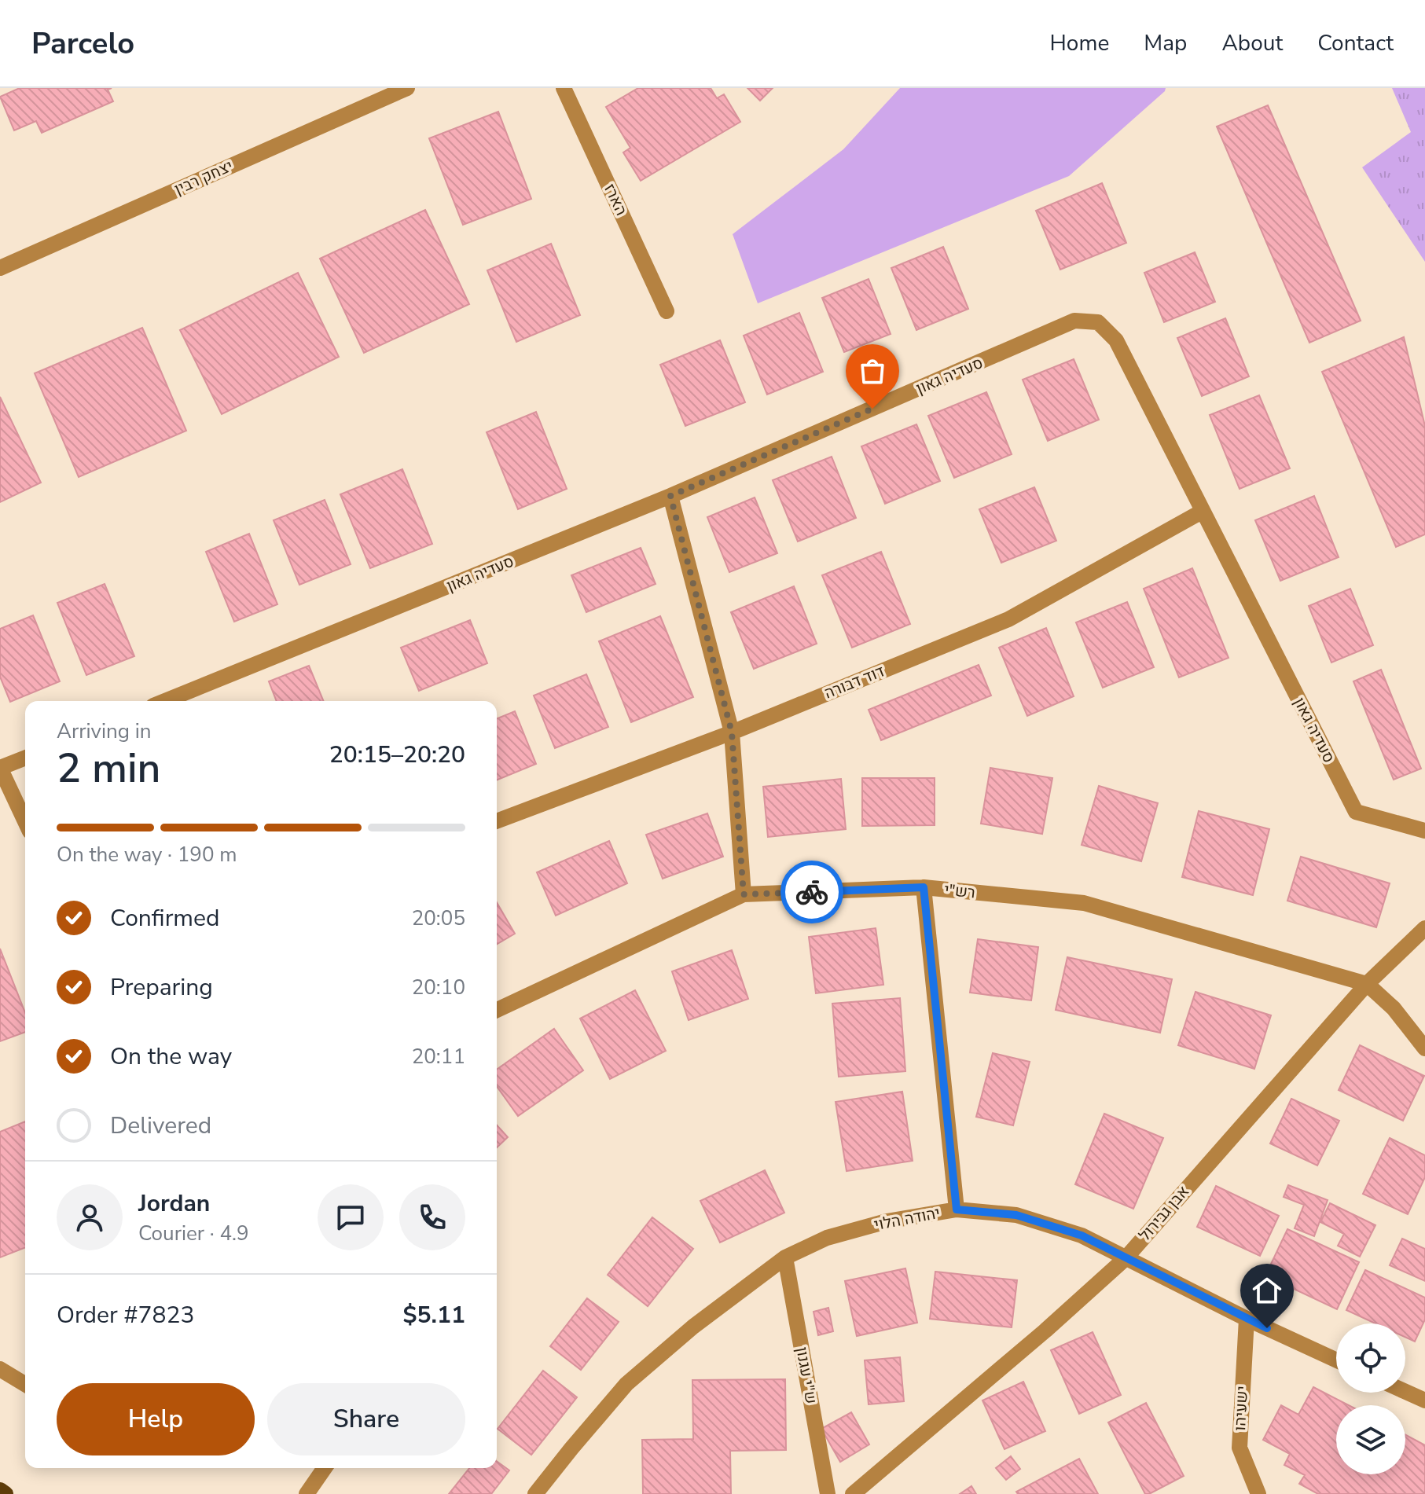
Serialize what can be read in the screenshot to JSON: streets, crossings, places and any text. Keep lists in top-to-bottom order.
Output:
{
  "streets": {
    "street": [
      "יצחק רבין",
      "הארז",
      "סעדיה גאון",
      "דוד דבורה",
      "רש\"י",
      "אבן גבירול",
      "יהודה הלוי",
      "ש\"י עגנון",
      "ישעיהו"
    ]
  },
  "crossings": [
    ["סעדיה גאון", "דוד דבורה"],
    ["רש\"י", "אבן גבירול"],
    ["אבן גבירול", "יהודה הלוי"],
    ["יהודה הלוי", "ש\"י עגנון"],
    ["יהודה הלוי", "ישעיהו"]
  ],
  "page": {
    "header": "Parcelo",
    "nav": [
      "Home",
      "Map",
      "About",
      "Contact"
    ],
    "heading": ["2 min", "Arriving in", "20:15–20:20"],
    "panel": [
      "Jordan",
      "Courier · 4.9",
      "Order #7823",
      "$5.11"
    ],
    "bar": "On the way · 190 m",
    "list": [
      ["Confirmed", "20:05"],
      ["Preparing", "20:10"],
      ["On the way", "20:11"],
      "Delivered"
    ],
    "buttons": ["Help", "Share"]
  }
}
